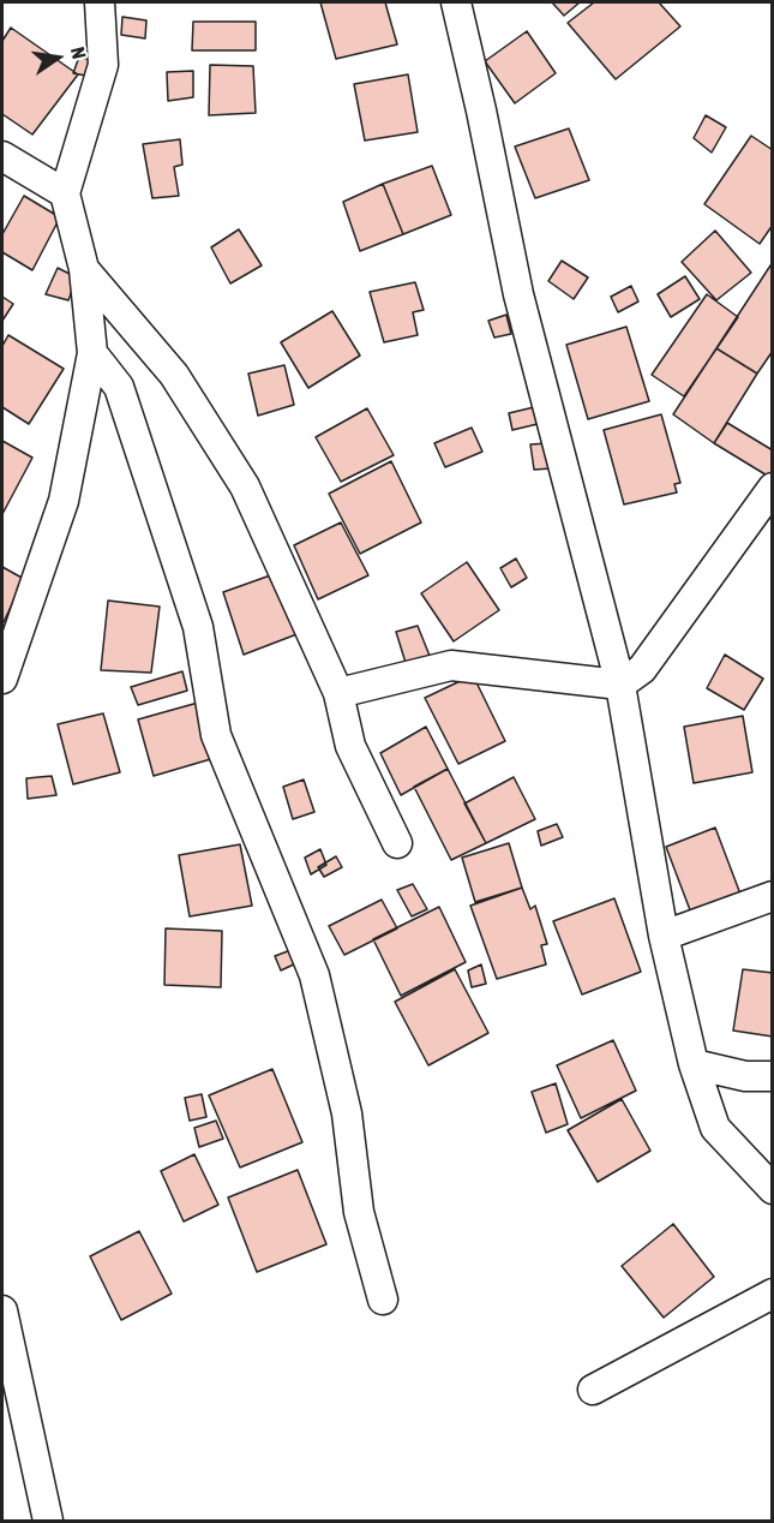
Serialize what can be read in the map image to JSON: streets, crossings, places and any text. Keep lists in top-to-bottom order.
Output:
{
  "north": "right"
}
